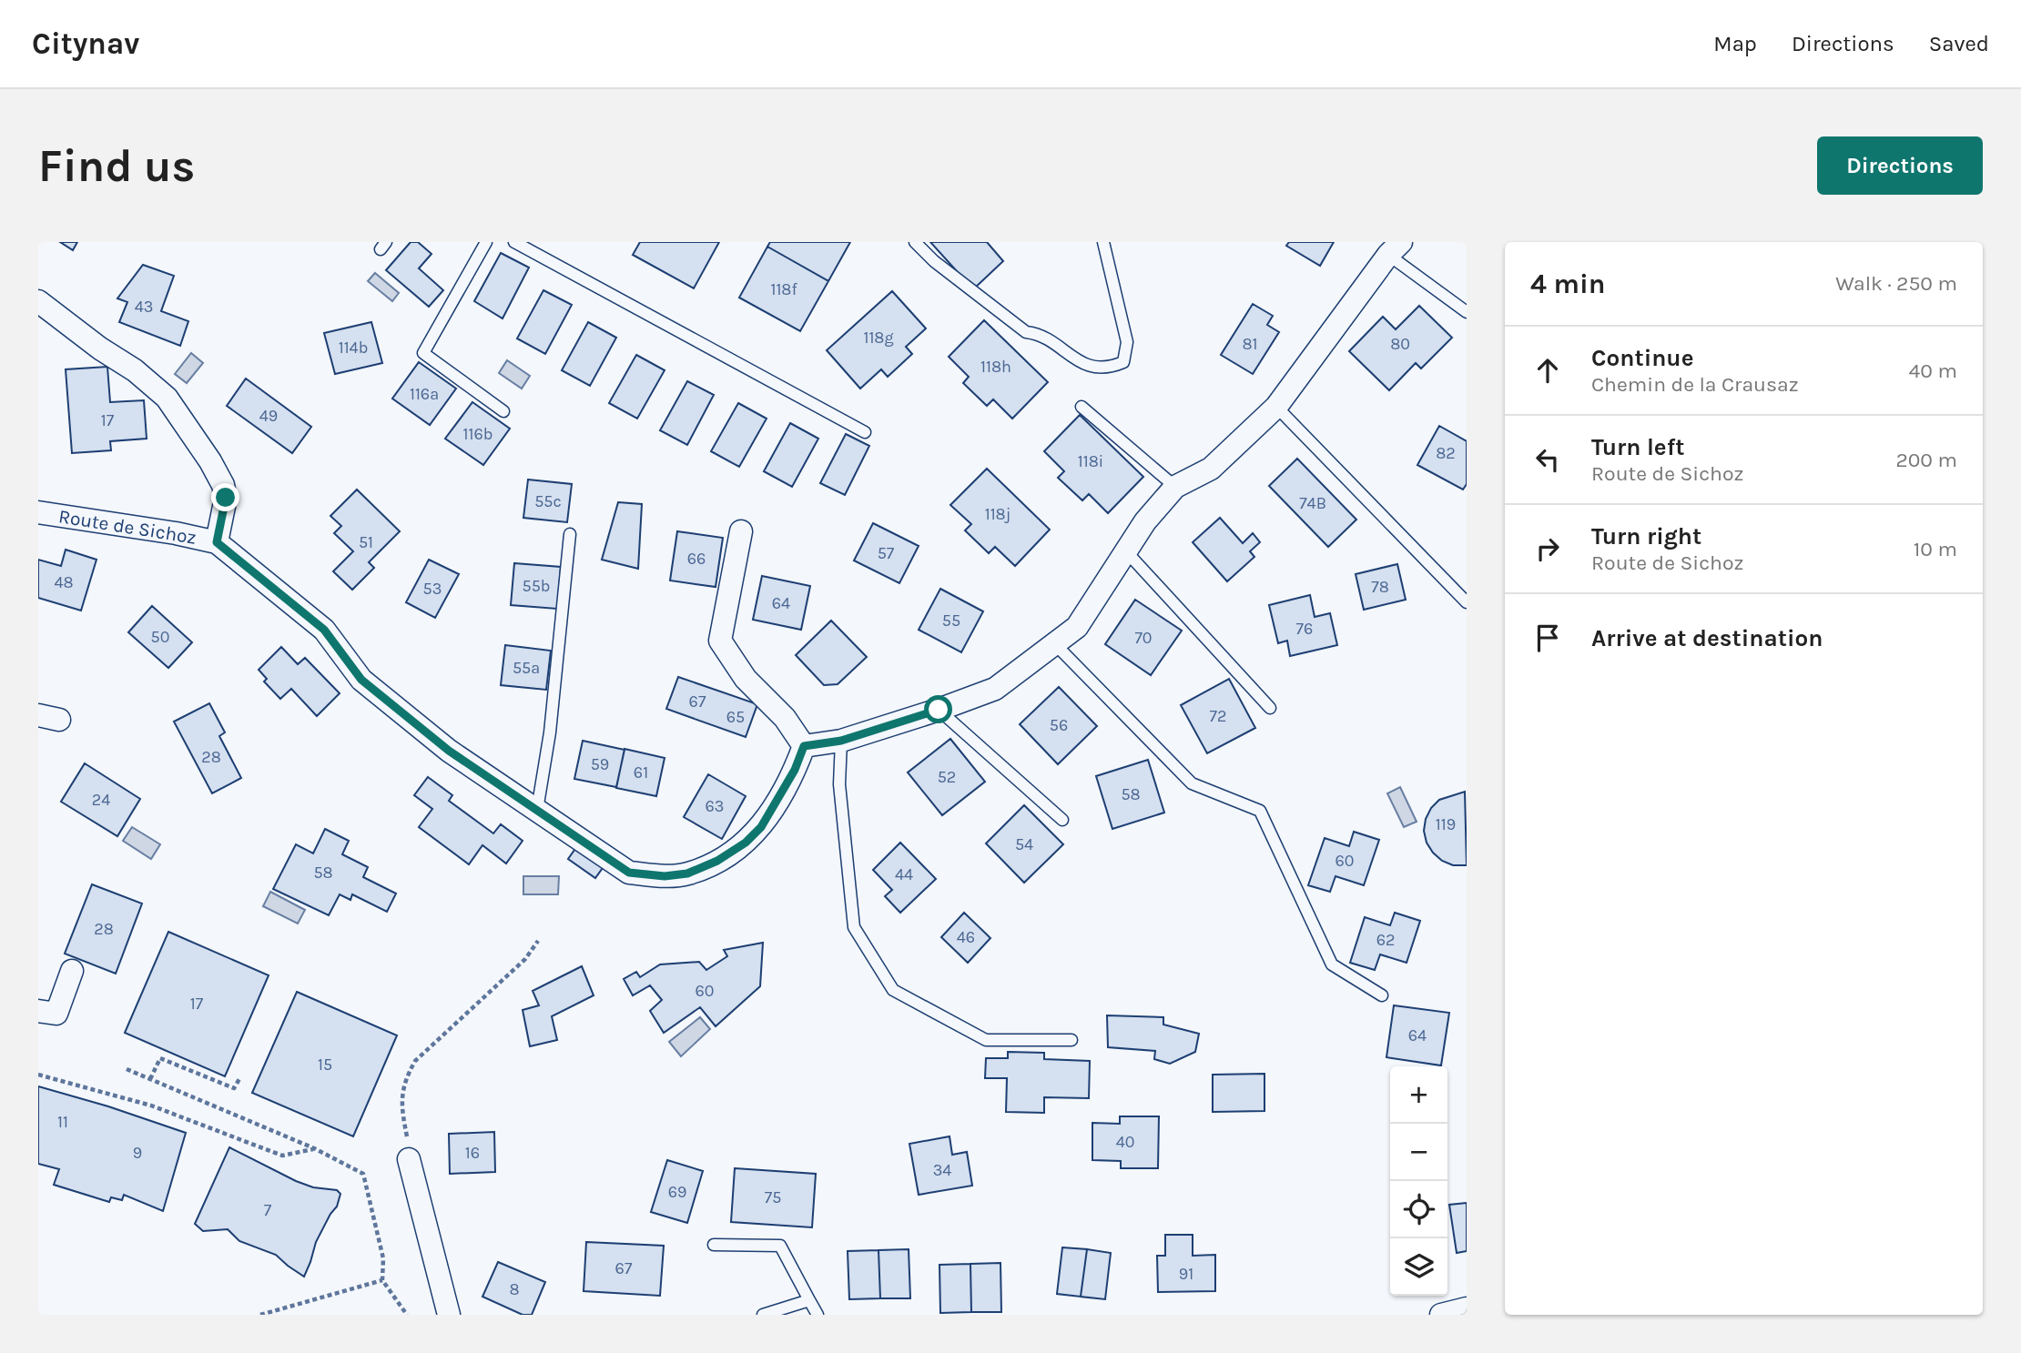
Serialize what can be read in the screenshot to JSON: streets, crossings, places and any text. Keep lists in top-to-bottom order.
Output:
{
  "streets": {
    "street": ["Route de Sichoz"]
  },
  "house_numbers": [
    "118f",
    "43",
    "118g",
    "81",
    "80",
    "114b",
    "118h",
    "116a",
    "49",
    "17",
    "116b",
    "82",
    "118i",
    "55c",
    "74B",
    "118j",
    "51",
    "57",
    "66",
    "48",
    "55b",
    "78",
    "53",
    "64",
    "55",
    "76",
    "50",
    "70",
    "55a",
    "67",
    "72",
    "65",
    "56",
    "28",
    "59",
    "61",
    "52",
    "58",
    "24",
    "63",
    "119",
    "54",
    "60",
    "58",
    "44",
    "28",
    "46",
    "62",
    "60",
    "17",
    "64",
    "15",
    "11",
    "40",
    "9",
    "16",
    "34",
    "69",
    "75",
    "7",
    "67",
    "91",
    "8"
  ],
  "page": {
    "header": "Citynav",
    "nav": ["Map", "Directions", "Saved"],
    "buttons": "Directions",
    "title": "Find us",
    "heading": ["4 min", "Walk · 250 m"],
    "list": [
      ["Continue", "Chemin de la Crausaz", "40 m"],
      ["Turn left", "Route de Sichoz", "200 m"],
      ["Turn right", "Route de Sichoz", "10 m"],
      "Arrive at destination"
    ],
    "map_buttons": ["+", "−"]
  }
}
